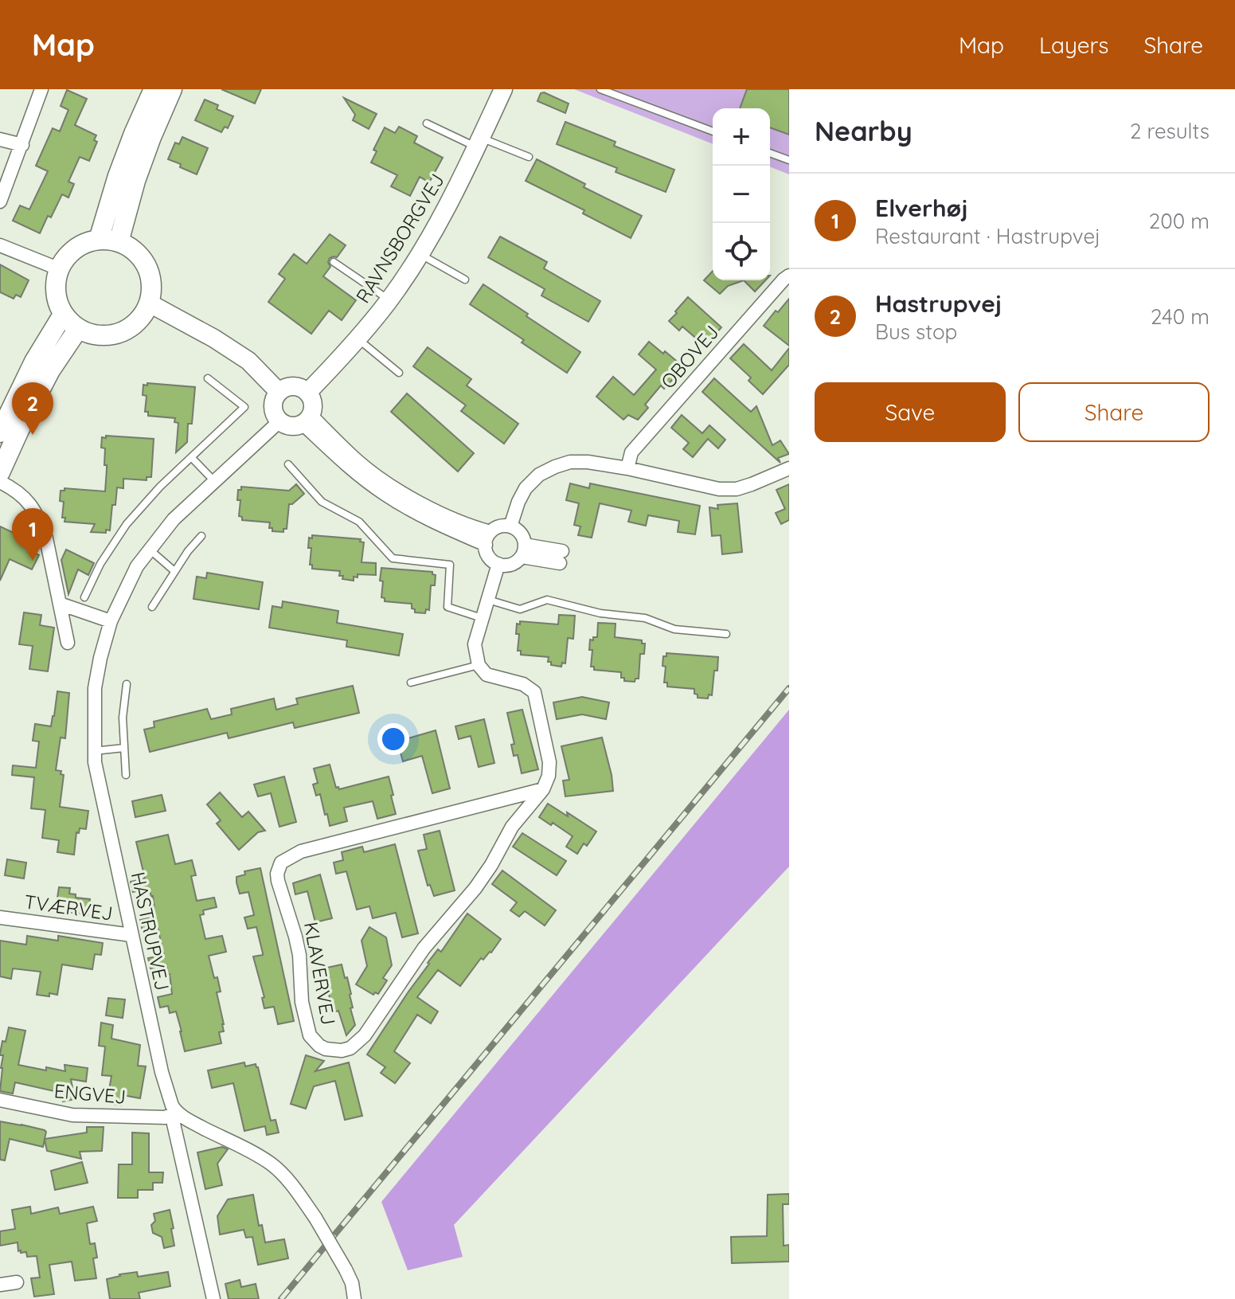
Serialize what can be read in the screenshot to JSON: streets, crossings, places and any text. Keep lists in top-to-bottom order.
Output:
{
  "streets": {
    "street": [
      "RAVNSBORGVEJ",
      "OBOVEJ",
      "TVÆRVEJ",
      "HASTRUPVEJ",
      "KLAVERVEJ",
      "ENGVEJ"
    ]
  },
  "crossings": [
    ["TVÆRVEJ", "HASTRUPVEJ"],
    ["HASTRUPVEJ", "ENGVEJ"]
  ],
  "page": {
    "header": "Map",
    "nav": ["Map", "Layers", "Share"],
    "heading": ["Nearby", "2 results"],
    "map_buttons": ["+", "−"],
    "list": [
      {
        "mark": "1",
        "name": "Elverhøj",
        "note": "Restaurant · Hastrupvej",
        "value": "200 m"
      },
      {
        "mark": "2",
        "name": "Hastrupvej",
        "note": "Bus stop",
        "value": "240 m"
      }
    ],
    "buttons": ["Save", "Share"],
    "pins": ["2", "1"]
  }
}
